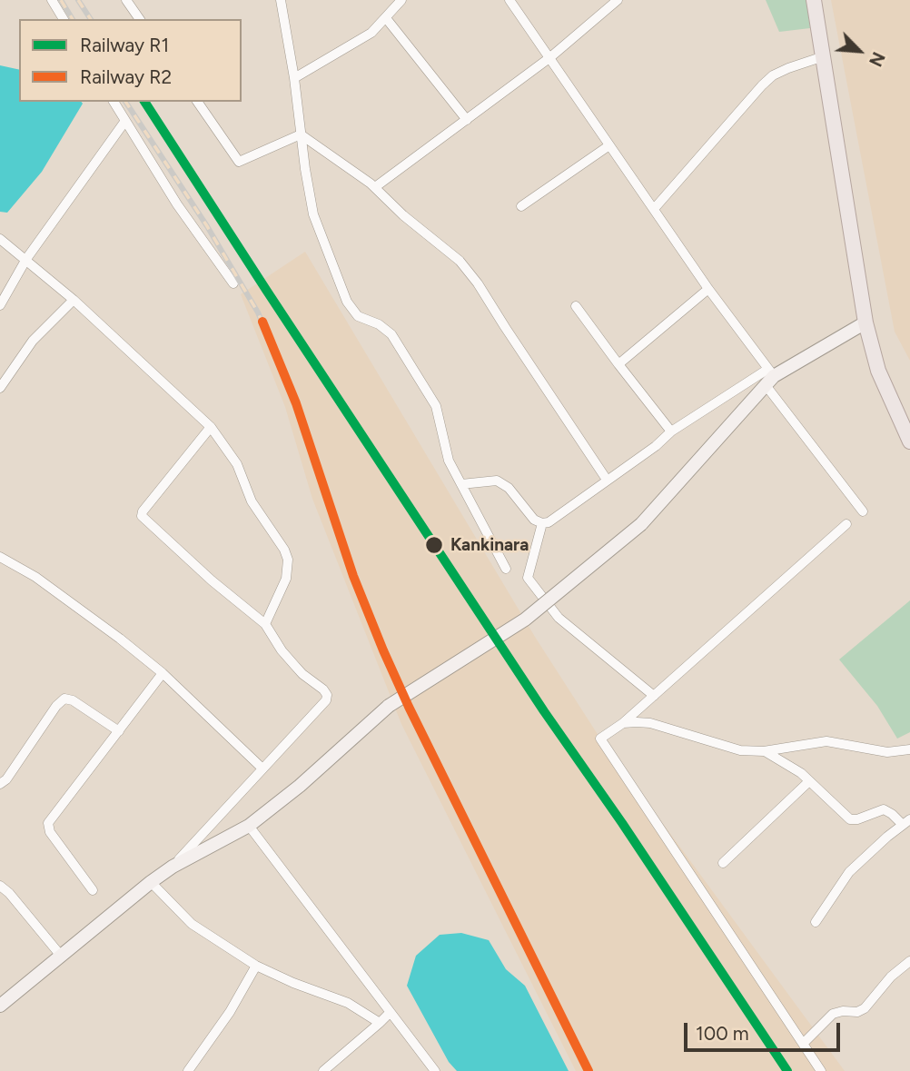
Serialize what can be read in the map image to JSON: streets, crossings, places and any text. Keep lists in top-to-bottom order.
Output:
{
  "places": ["Kankinara"],
  "lines": ["rail line R1", "rail line R2"],
  "legend": ["Railway R1", "Railway R2"],
  "scale_bar": "100 m",
  "north": "bottom right"
}
